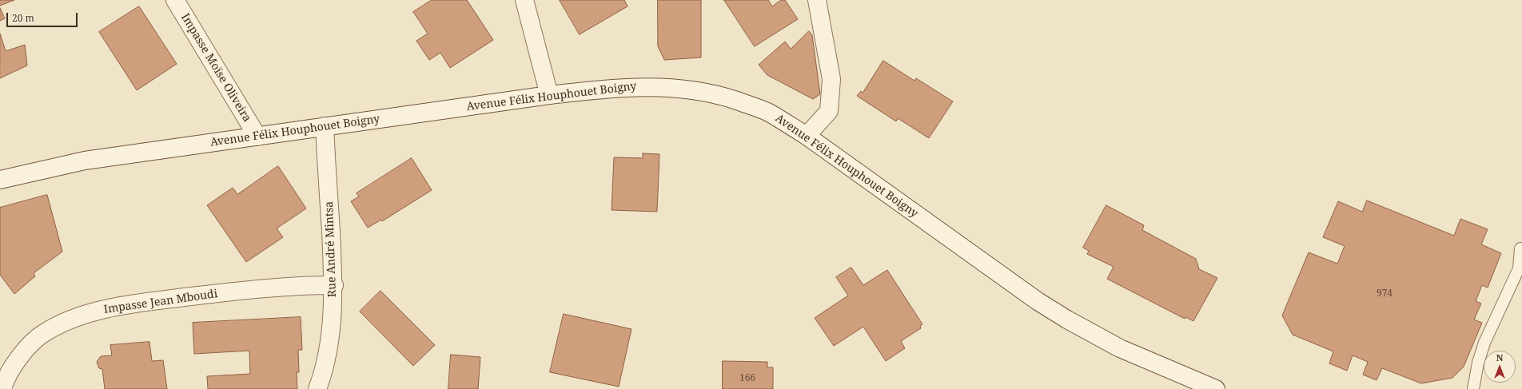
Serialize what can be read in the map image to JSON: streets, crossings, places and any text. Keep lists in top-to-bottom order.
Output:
{
  "streets": {
    "main road": [
      "Impasse Moïse Oliveira",
      "Avenue Félix Houphouet Boigny",
      "Rue André Mintsa",
      "Impasse Jean Mboudi"
    ]
  },
  "crossings": [
    ["Impasse Moïse Oliveira", "Avenue Félix Houphouet Boigny"],
    ["Avenue Félix Houphouet Boigny", "Rue André Mintsa"],
    ["Rue André Mintsa", "Impasse Jean Mboudi"]
  ],
  "house_numbers": ["974", "166"],
  "scale_bar": "20 m",
  "north": "top"
}
